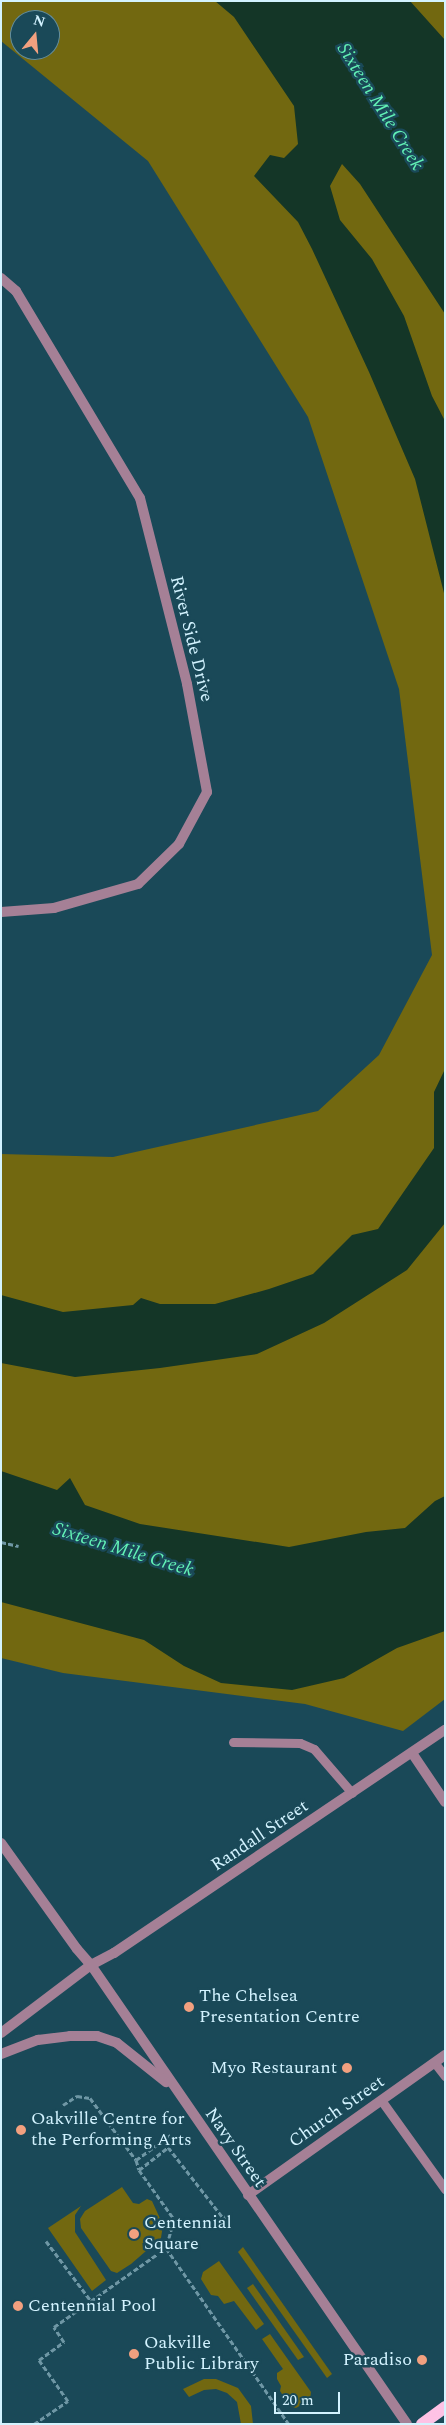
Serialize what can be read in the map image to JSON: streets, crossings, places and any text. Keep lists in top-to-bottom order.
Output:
{
  "streets": {
    "street": [
      "River Side Drive",
      "Randall Street",
      "Church Street",
      "Navy Street"
    ]
  },
  "crossings": [
    ["Randall Street", "Navy Street"],
    ["Church Street", "Navy Street"]
  ],
  "water": ["Sixteen Mile Creek"],
  "places": [
    "The Chelsea Presentation Centre",
    "Myo Restaurant",
    "Oakville Centre for the Performing Arts",
    "Centennial Square",
    "Centennial Pool",
    "Oakville Public Library",
    "Paradiso"
  ],
  "scale_bar": "20 m",
  "north": "top"
}
